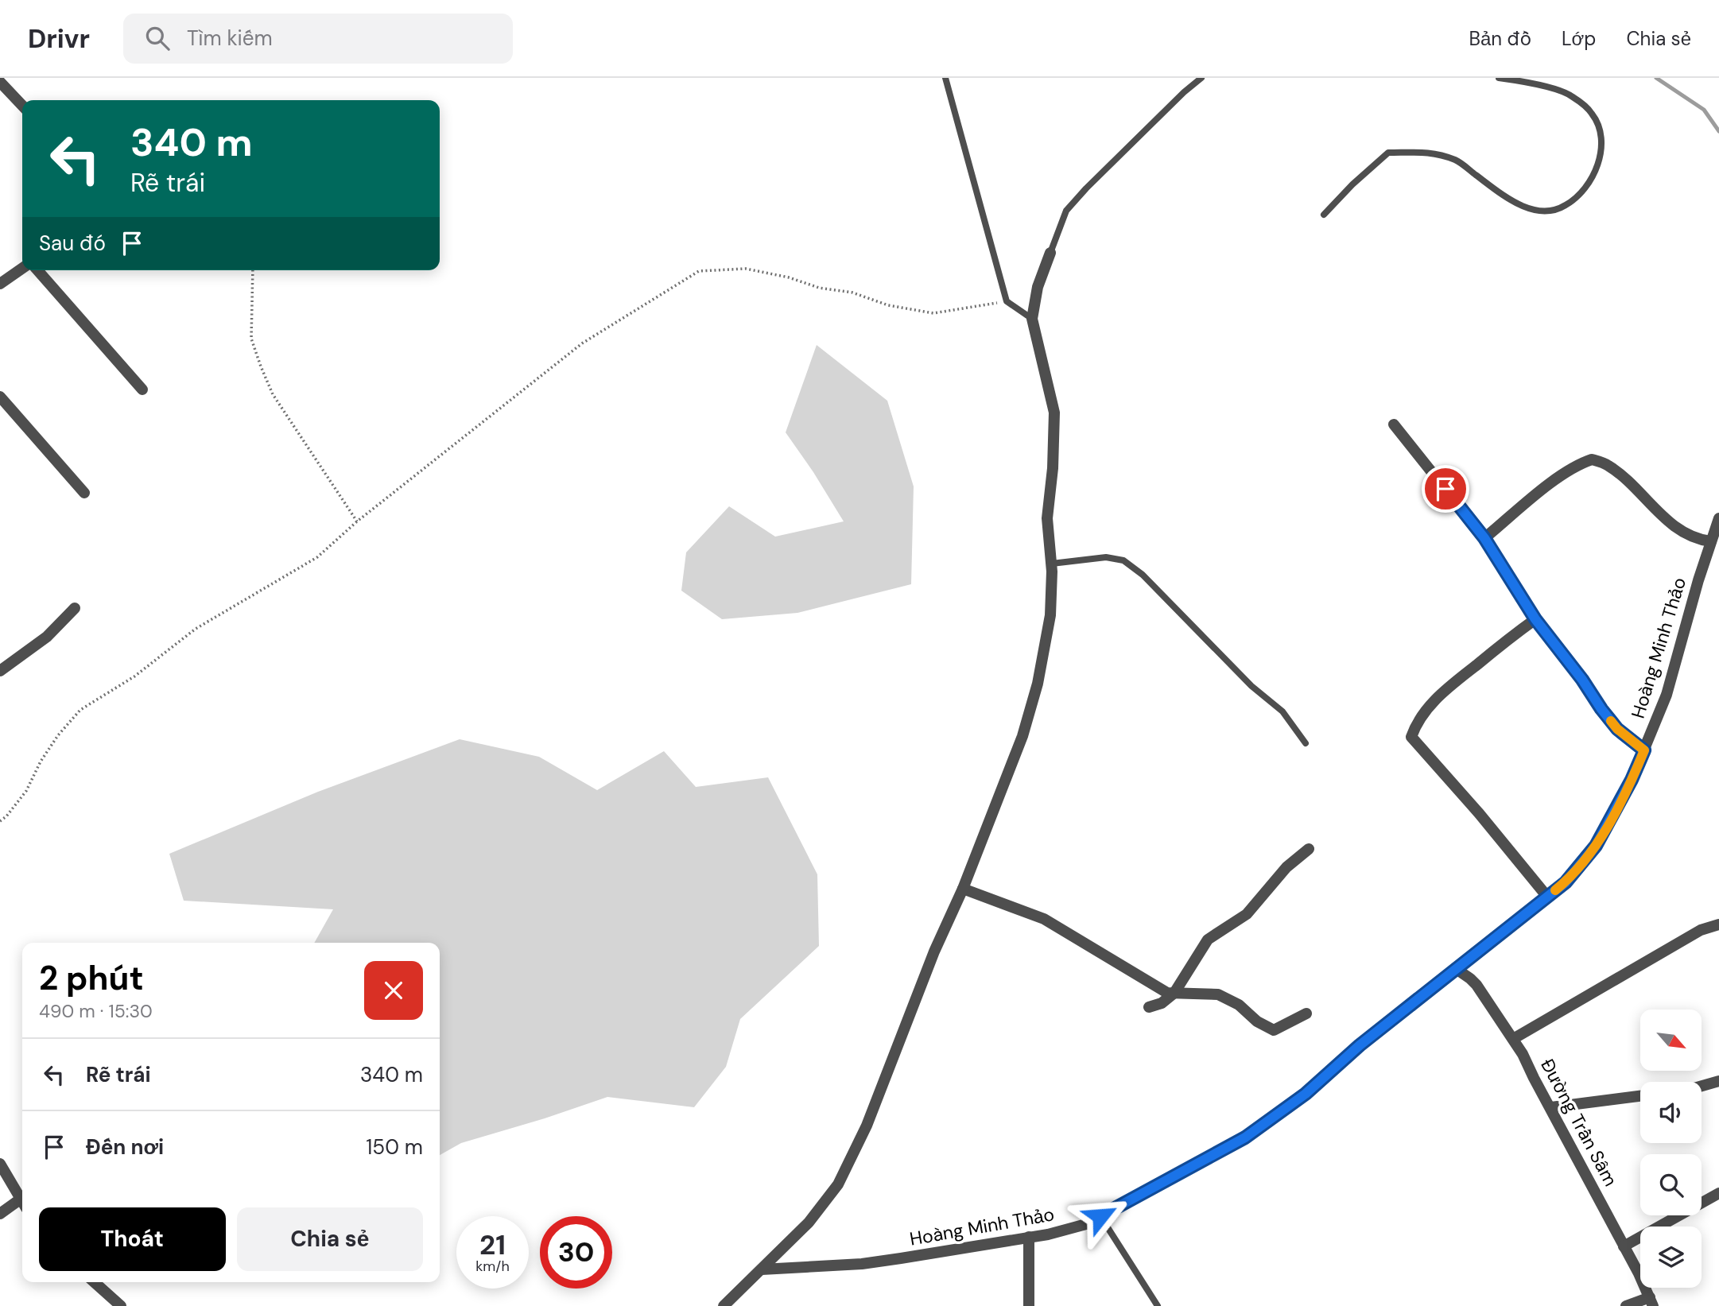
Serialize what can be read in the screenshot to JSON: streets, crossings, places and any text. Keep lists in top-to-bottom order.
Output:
{
  "streets": {
    "street": ["Hoàng Minh Thảo", "Đường Trần Sâm"]
  },
  "crossings": [
    ["Hoàng Minh Thảo", "Đường Trần Sâm"]
  ],
  "north": "bottom right",
  "page": {
    "header": "Drivr",
    "search": "Tìm kiếm",
    "nav": ["Bản đồ", "Lớp", "Chia sẻ"],
    "turn": ["340 m", "Rẽ trái"],
    "then": "Sau đó",
    "heading": ["2 phút", "490 m · 15:30"],
    "list": [
      {
        "name": "Rẽ trái",
        "value": "340 m"
      },
      {
        "name": "Đến nơi",
        "value": "150 m"
      }
    ],
    "buttons": ["Thoát", "Chia sẻ"],
    "speed": "21 km/h",
    "limit": "30"
  }
}
